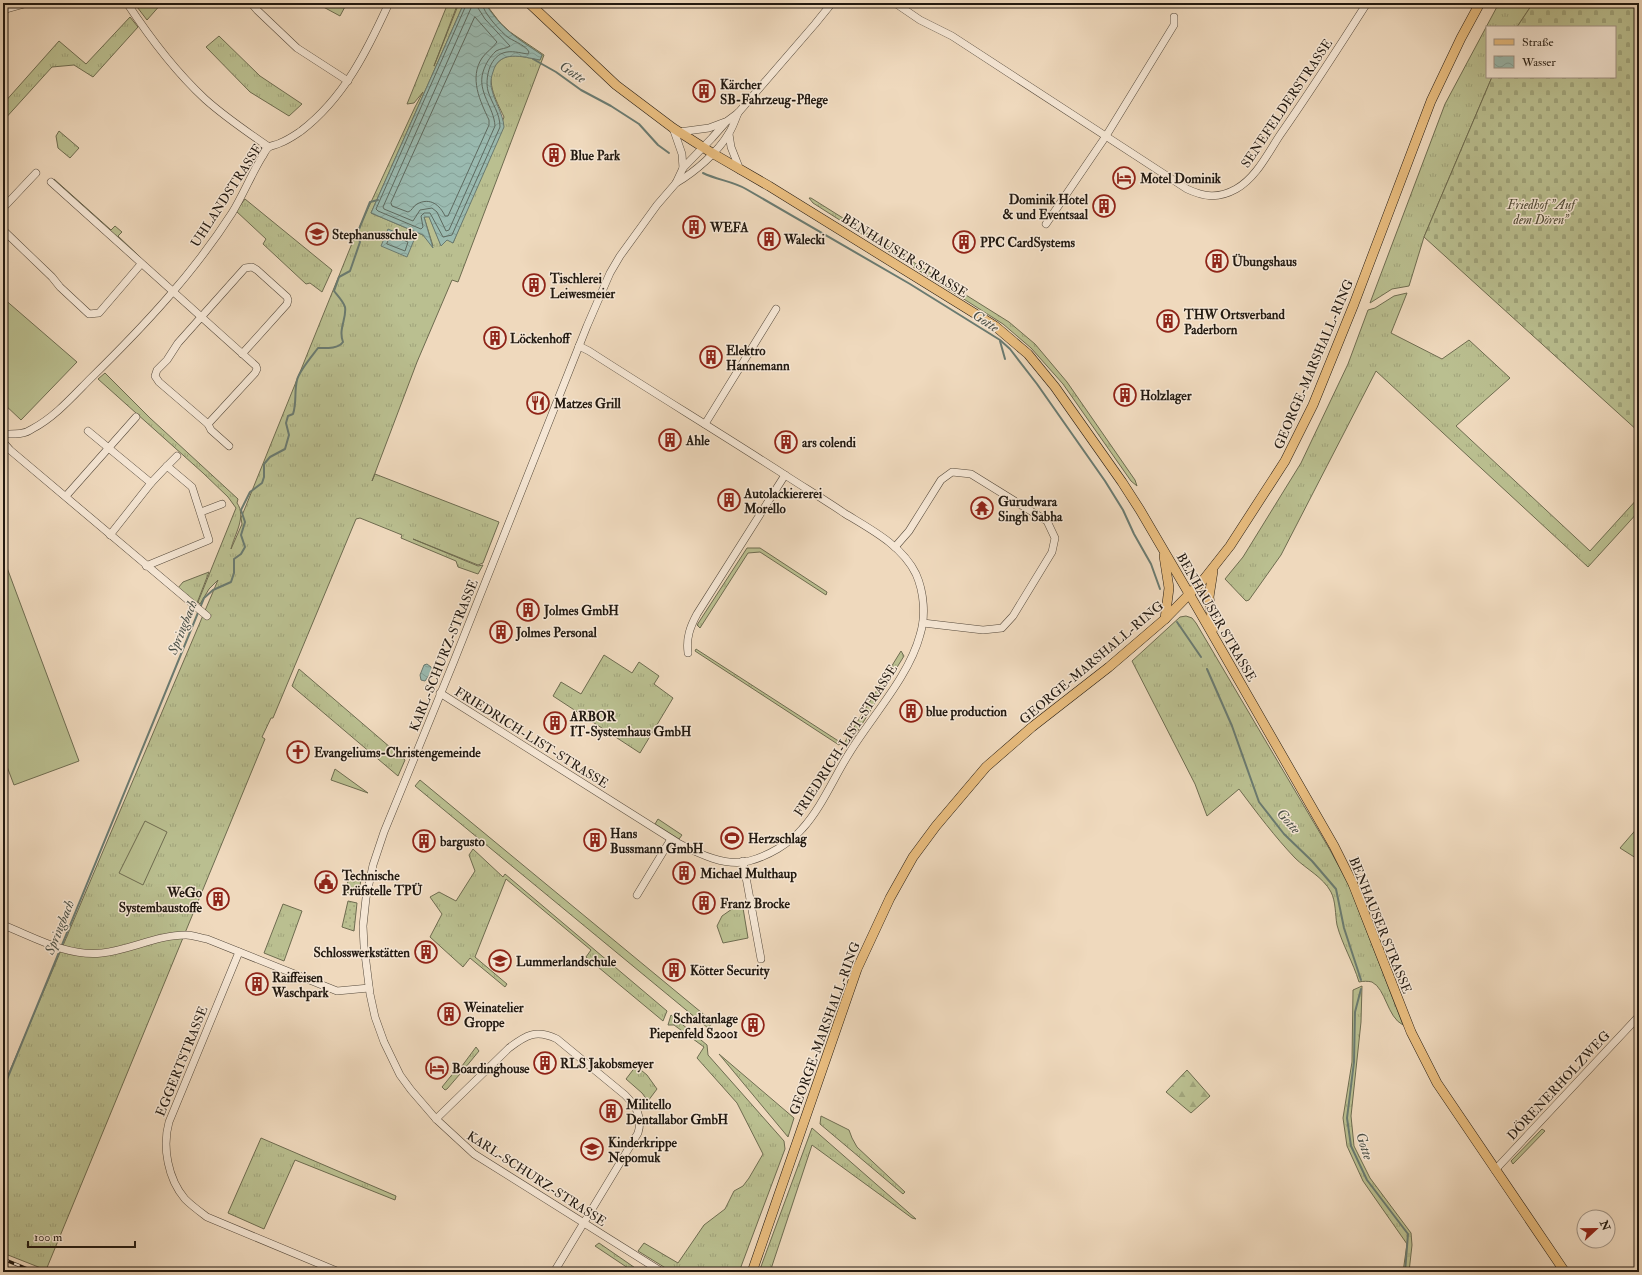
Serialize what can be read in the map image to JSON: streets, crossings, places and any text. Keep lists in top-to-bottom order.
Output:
{
  "streets": {
    "main road": ["BENHAUSER STRASSE", "GEORGE-MARSHALL-RING"],
    "street": [
      "SENEFELDERSTRASSE",
      "UHLANDSTRASSE",
      "KARL-SCHURZ-STRASSE",
      "FRIEDRICH-LIST-STRASSE",
      "EGGERTSTRASSE",
      "DÖRENERHOLZWEG"
    ]
  },
  "crossings": [
    ["BENHAUSER STRASSE", "GEORGE-MARSHALL-RING"],
    ["BENHAUSER STRASSE", "KARL-SCHURZ-STRASSE"],
    ["BENHAUSER STRASSE", "DÖRENERHOLZWEG"],
    ["KARL-SCHURZ-STRASSE", "FRIEDRICH-LIST-STRASSE"]
  ],
  "water": ["Gotte", "Springbach"],
  "parks": ["Friedhof \"Auf dem Dören\""],
  "places": {
    "building": [
      "Kärcher SB-Fahrzeug-Pflege",
      "Blue Park",
      "Dominik Hotel & und Eventsaal",
      "WEFA",
      "Walecki",
      "PPC CardSystems",
      "Übungshaus",
      "Tischlerei Leiwesmeier",
      "THW Ortsverband Paderborn",
      "Löckenhoff",
      "Elektro Hannemann",
      "Holzlager",
      "Ahle",
      "ars colendi",
      "Autolackiererei Morello",
      "Jolmes GmbH",
      "Jolmes Personal",
      "blue production",
      "ARBOR IT-Systemhaus GmbH",
      "Hans Bussmann GmbH",
      "bargusto",
      "Michael Multhaup",
      "WeGo Systembaustoffe",
      "Franz Brocke",
      "Schlosswerkstätten",
      "Kötter Security",
      "Raiffeisen Waschpark",
      "Weinatelier Groppe",
      "Schaltanlage Piepenfeld S2001",
      "RLS Jakobsmeyer",
      "Militello Dentallabor GmbH"
    ],
    "hotel": ["Motel Dominik", "Boardinghouse"],
    "school or university": ["Stephanusschule", "Lummerlandschule", "Kinderkrippe Nepomuk"],
    "restaurant": ["Matzes Grill"],
    "temple": ["Gurudwara Singh Sabha"],
    "church": ["Evangeliums-Christengemeinde"],
    "sports": ["Herzschlag"],
    "public building": ["Technische Prüfstelle TPÜ"]
  },
  "legend": ["Straße", "Wasser"],
  "scale_bar": "100 m",
  "north": "right"
}
